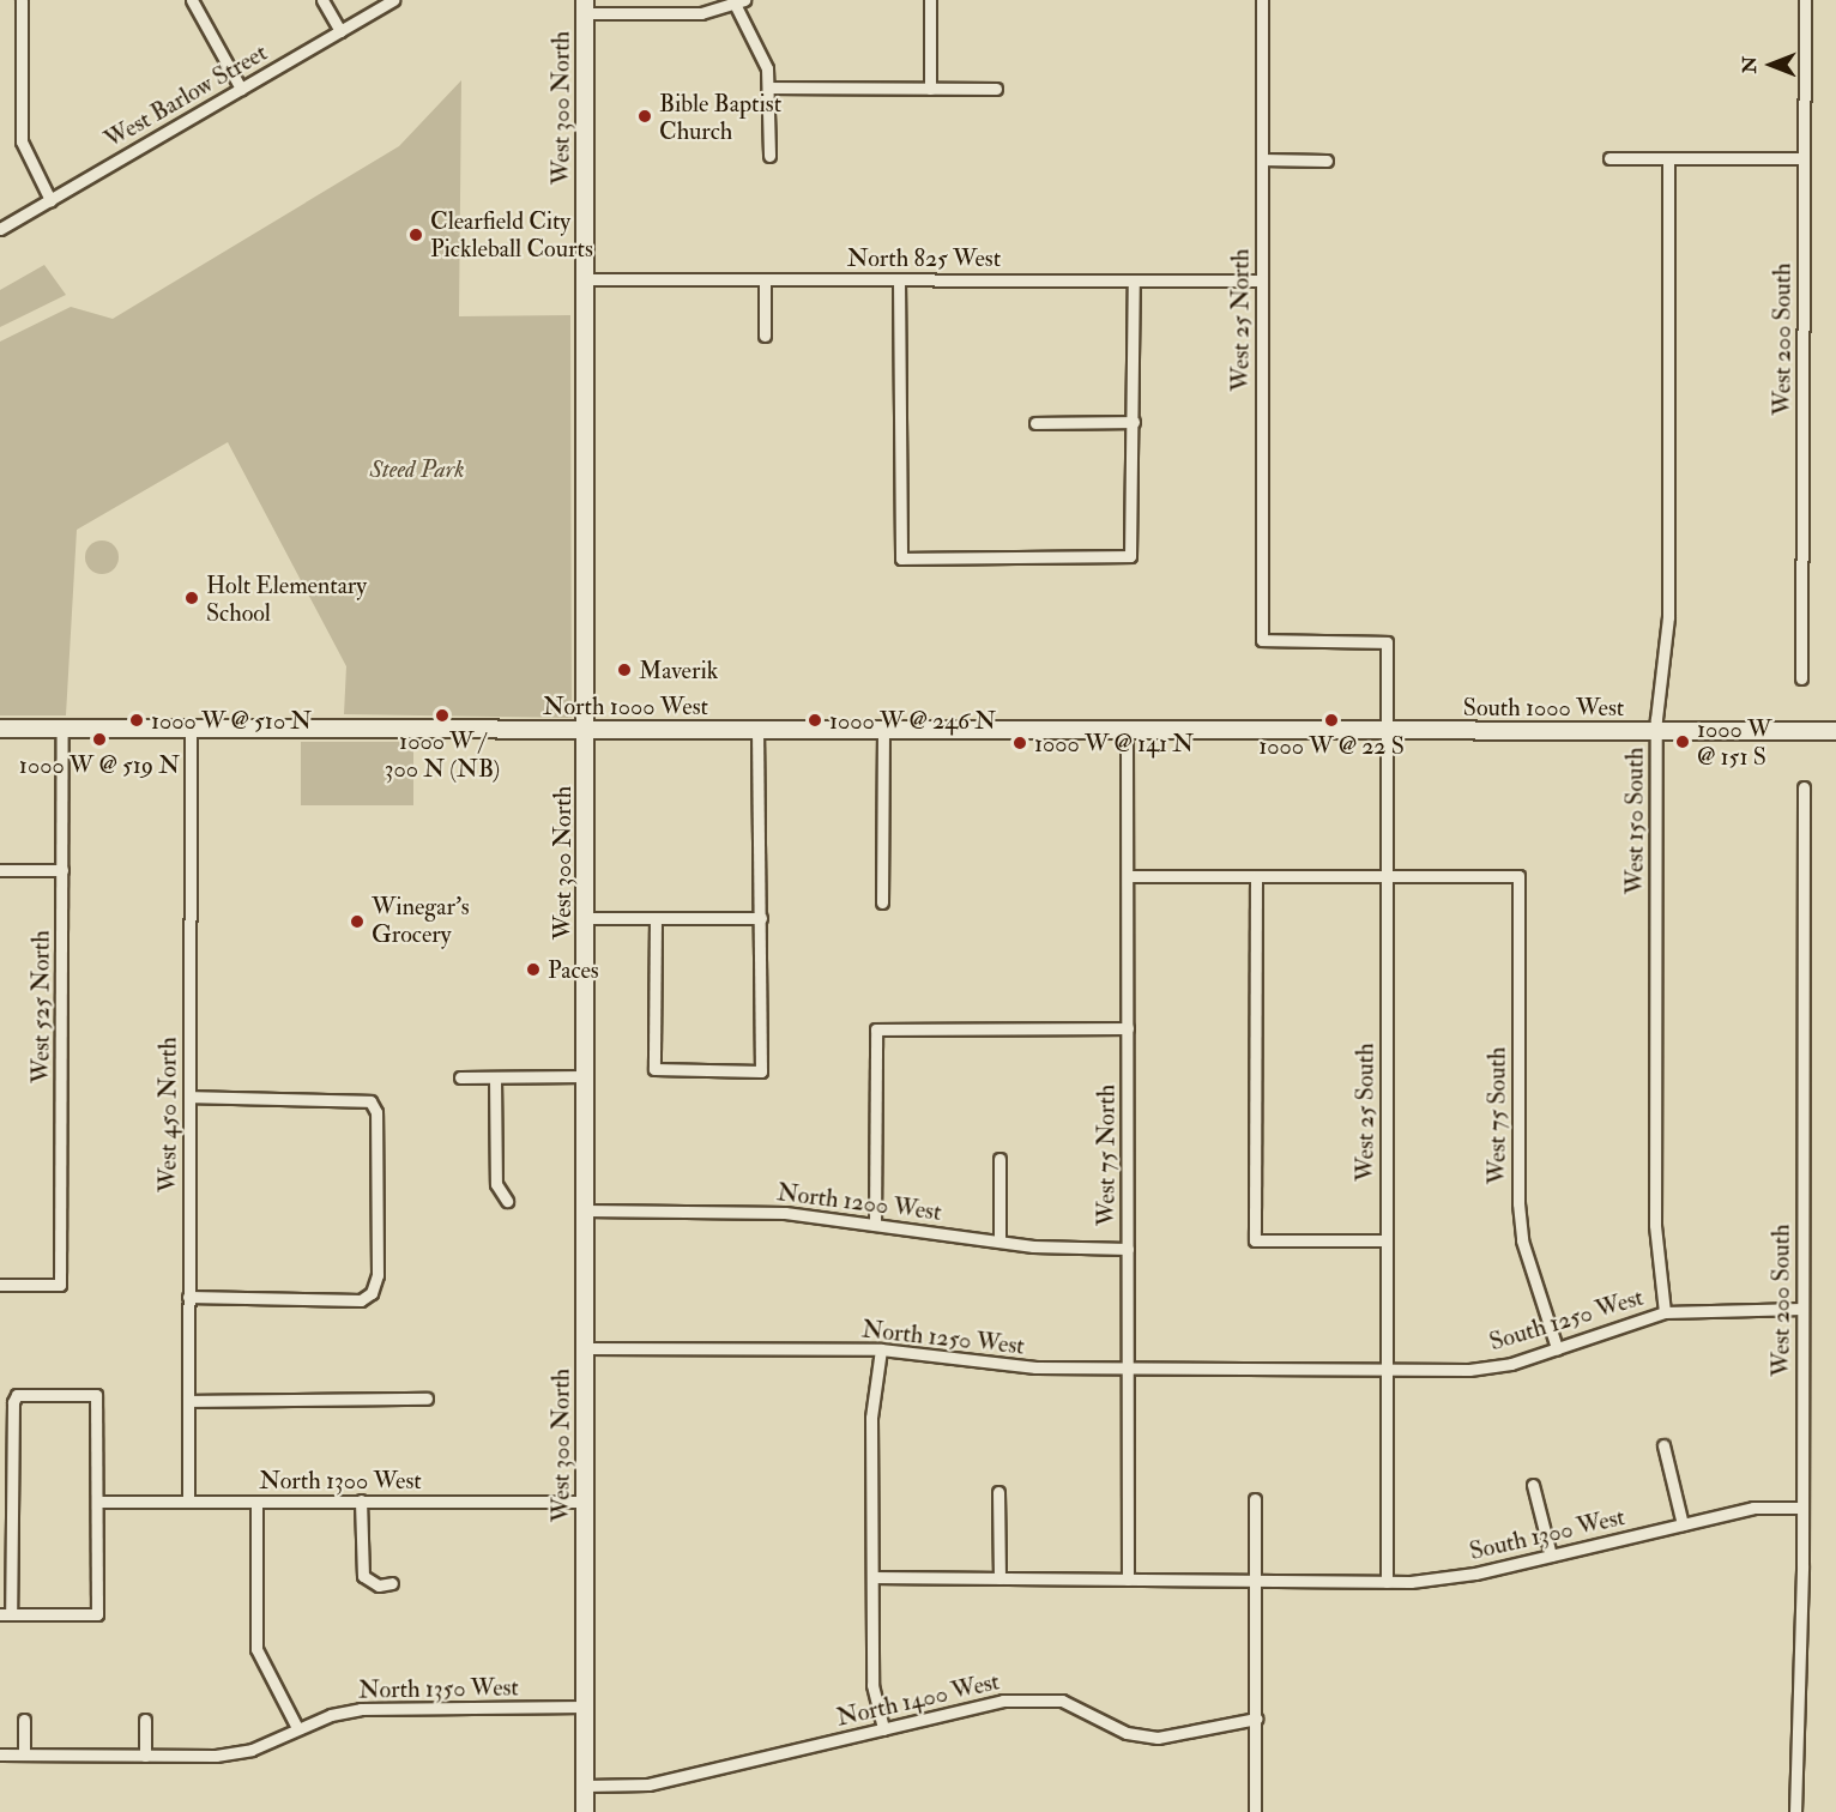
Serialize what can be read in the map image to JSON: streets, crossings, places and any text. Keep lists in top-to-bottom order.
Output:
{
  "streets": {
    "main road": ["West 300 North", "North 1000 West", "South 1000 West"],
    "street": [
      "West Barlow Street",
      "North 825 West",
      "West 25 North",
      "West 200 South",
      "West 150 South",
      "West 525 North",
      "West 25 South",
      "West 450 North",
      "West 75 South",
      "West 75 North",
      "North 1200 West",
      "South 1250 West",
      "North 1250 West",
      "North 1300 West",
      "South 1300 West",
      "North 1350 West",
      "North 1400 West"
    ]
  },
  "crossings": [
    ["West 300 North", "North 825 West"],
    ["West 300 North", "North 1000 West"],
    ["West 300 North", "North 1200 West"],
    ["West 300 North", "North 1250 West"],
    ["West 300 North", "North 1300 West"],
    ["West 300 North", "North 1350 West"],
    ["West 300 North", "North 1400 West"],
    ["North 825 West", "West 25 North"],
    ["West 25 North", "West 25 South"],
    ["West 200 South", "South 1250 West"],
    ["West 200 South", "South 1300 West"],
    ["North 1000 West", "South 1000 West"],
    ["North 1000 West", "West 525 North"],
    ["North 1000 West", "West 450 North"],
    ["North 1000 West", "West 75 North"],
    ["South 1000 West", "West 150 South"],
    ["South 1000 West", "West 25 South"],
    ["West 150 South", "South 1250 West"],
    ["West 25 South", "West 75 South"],
    ["West 25 South", "South 1250 West"],
    ["West 25 South", "South 1300 West"],
    ["West 450 North", "North 1300 West"],
    ["West 75 South", "South 1250 West"],
    ["West 75 North", "North 1200 West"],
    ["West 75 North", "North 1250 West"],
    ["South 1250 West", "North 1250 West"]
  ],
  "parks": ["Steed Park"],
  "places": [
    "Bible Baptist Church",
    "Clearfield City Pickleball Courts",
    "Holt Elementary School",
    "Maverik",
    "1000 W / 300 N (NB)",
    "1000 W @ 510 N",
    "1000 W @ 246 N",
    "1000 W @ 22 S",
    "1000 W @ 519 N",
    "1000 W @ 151 S",
    "1000 W @ 141 N",
    "Winegar's Grocery",
    "Paces"
  ],
  "north": "left"
}
